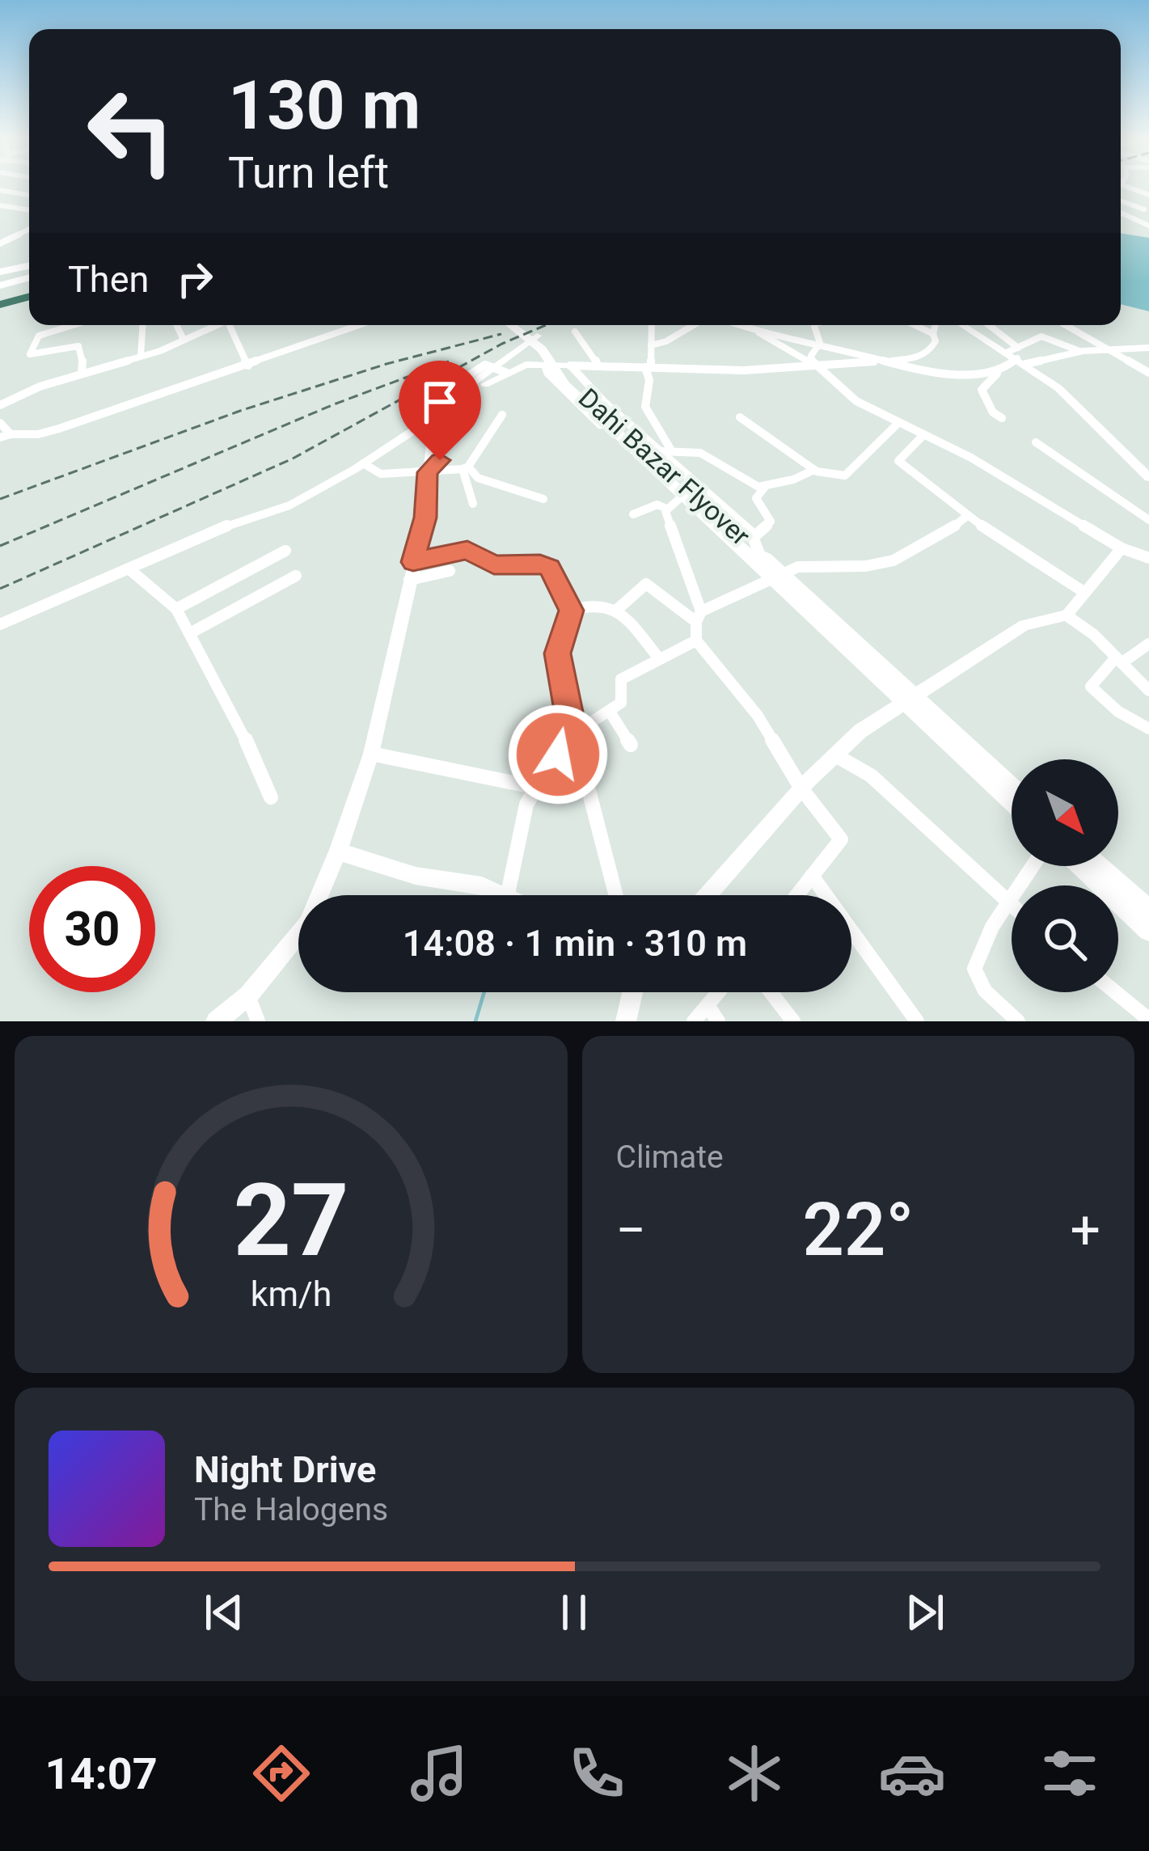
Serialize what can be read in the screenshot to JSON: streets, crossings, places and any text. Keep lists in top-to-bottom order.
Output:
{
  "streets": {
    "main road": ["Dahi Bazar Flyover"]
  },
  "north": "bottom right",
  "page": {
    "turn": ["130 m", "Turn left"],
    "then": "Then",
    "limit": "30",
    "trip": "14:08 · 1 min · 310 m",
    "tile": "Climate",
    "heat": ["−", "22°", "+"],
    "song": ["Night Drive", "The Halogens"],
    "tabs": "14:07",
    "gauge": ["27", "km/h"]
  }
}
